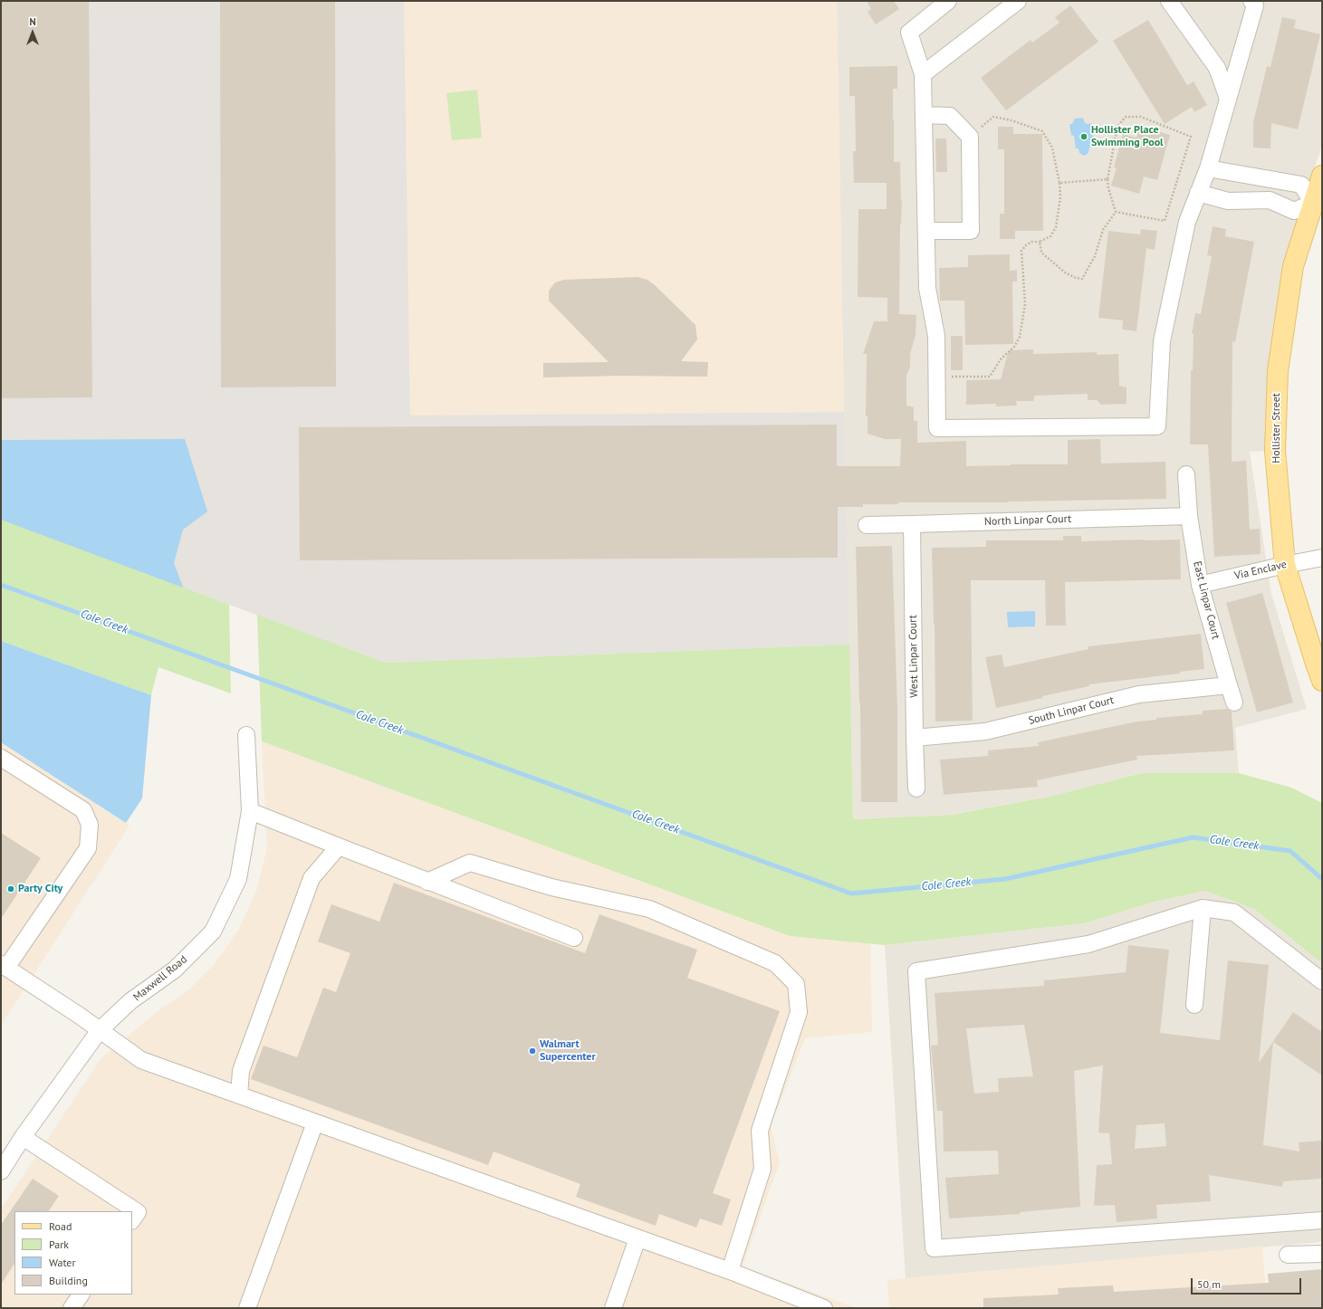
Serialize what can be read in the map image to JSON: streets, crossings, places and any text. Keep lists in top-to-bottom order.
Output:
{
  "streets": {
    "main road": ["Hollister Street"],
    "street": [
      "North Linpar Court",
      "Via Enclave",
      "East Linpar Court",
      "West Linpar Court",
      "South Linpar Court",
      "Maxwell Road"
    ]
  },
  "crossings": [
    ["Hollister Street", "Via Enclave"],
    ["North Linpar Court", "East Linpar Court"],
    ["North Linpar Court", "West Linpar Court"],
    ["Via Enclave", "East Linpar Court"],
    ["East Linpar Court", "South Linpar Court"],
    ["West Linpar Court", "South Linpar Court"]
  ],
  "water": ["Cole Creek"],
  "places": ["Hollister Place Swimming Pool", "Party City", "Walmart Supercenter"],
  "legend": [
    "Road",
    "Park",
    "Water",
    "Building"
  ],
  "scale_bar": "50 m",
  "north": "top"
}
